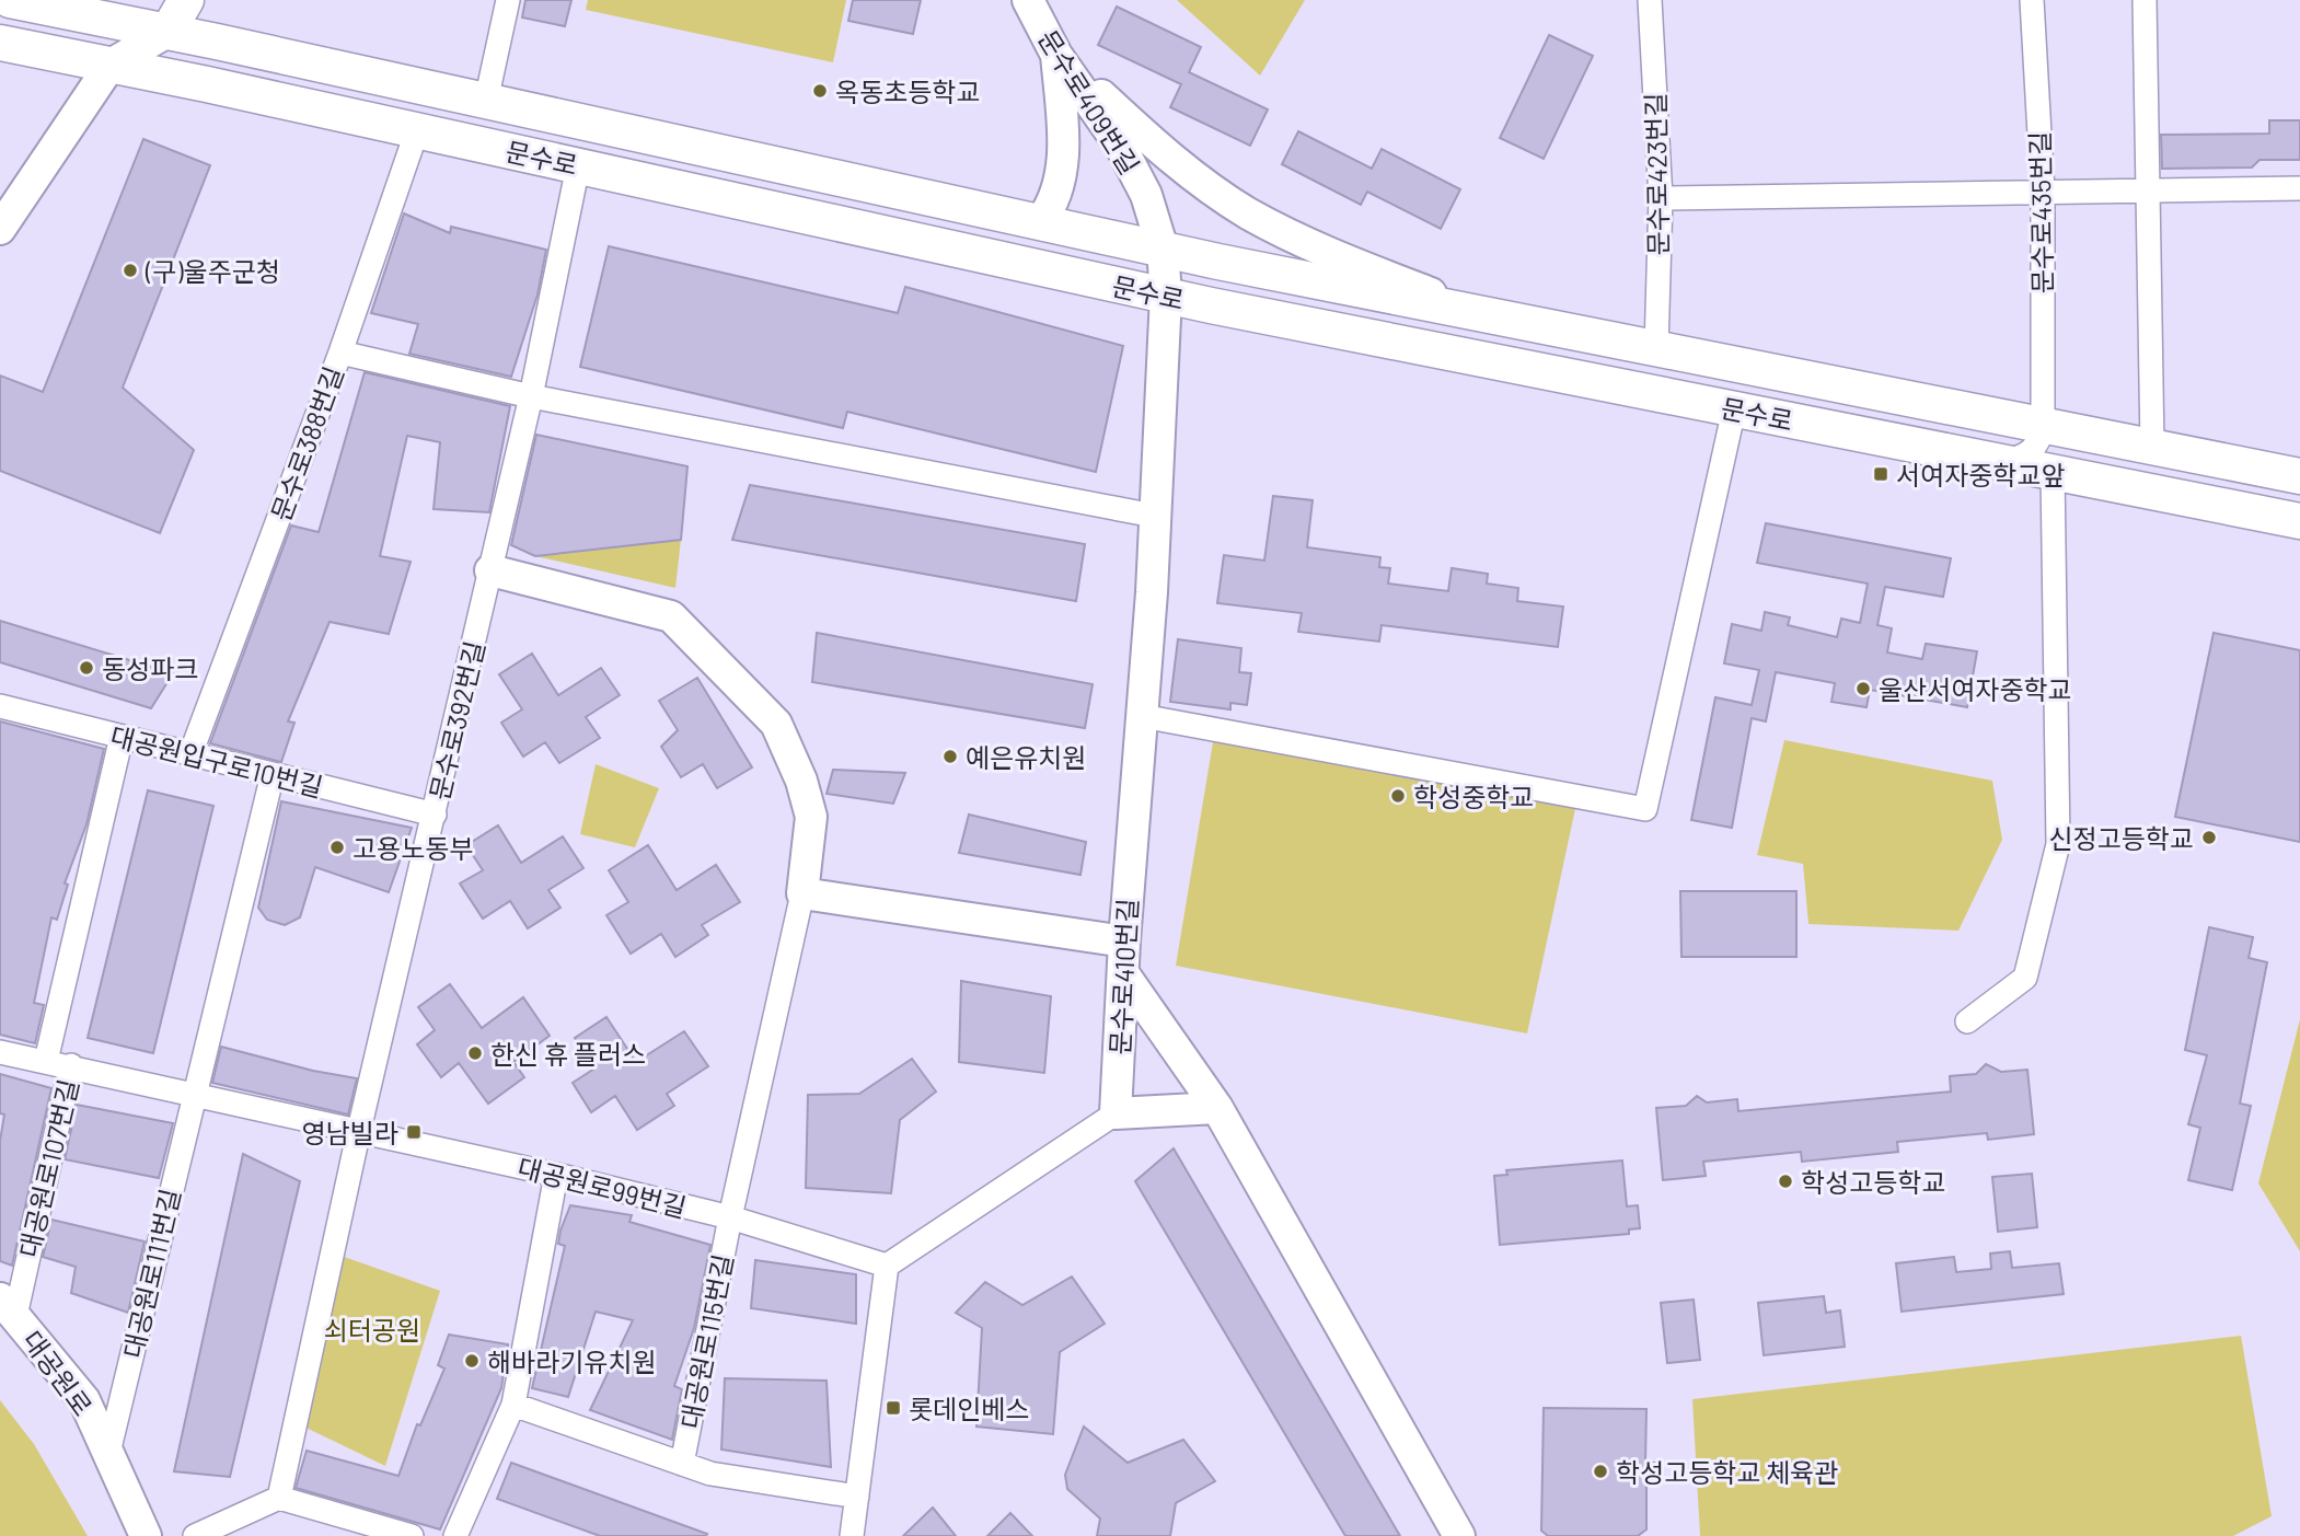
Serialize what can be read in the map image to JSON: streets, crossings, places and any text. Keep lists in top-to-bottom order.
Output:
{
  "streets": {
    "main road": ["문수로"],
    "street": [
      "문수로409번길",
      "문수로423번길",
      "문수로435번길",
      "문수로388번길",
      "문수로392번길",
      "대공원입구로10번길",
      "문수로410번길",
      "대공원로107번길",
      "대공원로99번길",
      "대공원로111번길",
      "대공원로115번길",
      "대공원로"
    ]
  },
  "crossings": [
    ["문수로409번길", "문수로"],
    ["문수로409번길", "문수로410번길"],
    ["문수로", "문수로423번길"],
    ["문수로", "문수로435번길"],
    ["문수로", "문수로388번길"],
    ["문수로", "문수로392번길"],
    ["문수로", "문수로410번길"],
    ["문수로388번길", "대공원입구로10번길"],
    ["문수로392번길", "대공원입구로10번길"],
    ["문수로392번길", "대공원로99번길"],
    ["대공원입구로10번길", "대공원로111번길"],
    ["대공원로107번길", "대공원로99번길"],
    ["대공원로107번길", "대공원로"],
    ["대공원로99번길", "대공원로111번길"],
    ["대공원로99번길", "대공원로115번길"],
    ["대공원로111번길", "대공원로"]
  ],
  "parks": ["쇠터공원"],
  "places": {
    "other": [
      "옥동초등학교",
      "(구)울주군청",
      "동성파크",
      "울산서여자중학교",
      "예은유치원",
      "학성중학교",
      "신정고등학교",
      "고용노동부",
      "한신 휴 플러스",
      "학성고등학교",
      "해바라기유치원",
      "학성고등학교 체육관"
    ],
    "transit": ["서여자중학교앞", "영남빌라", "롯데인베스"]
  }
}
